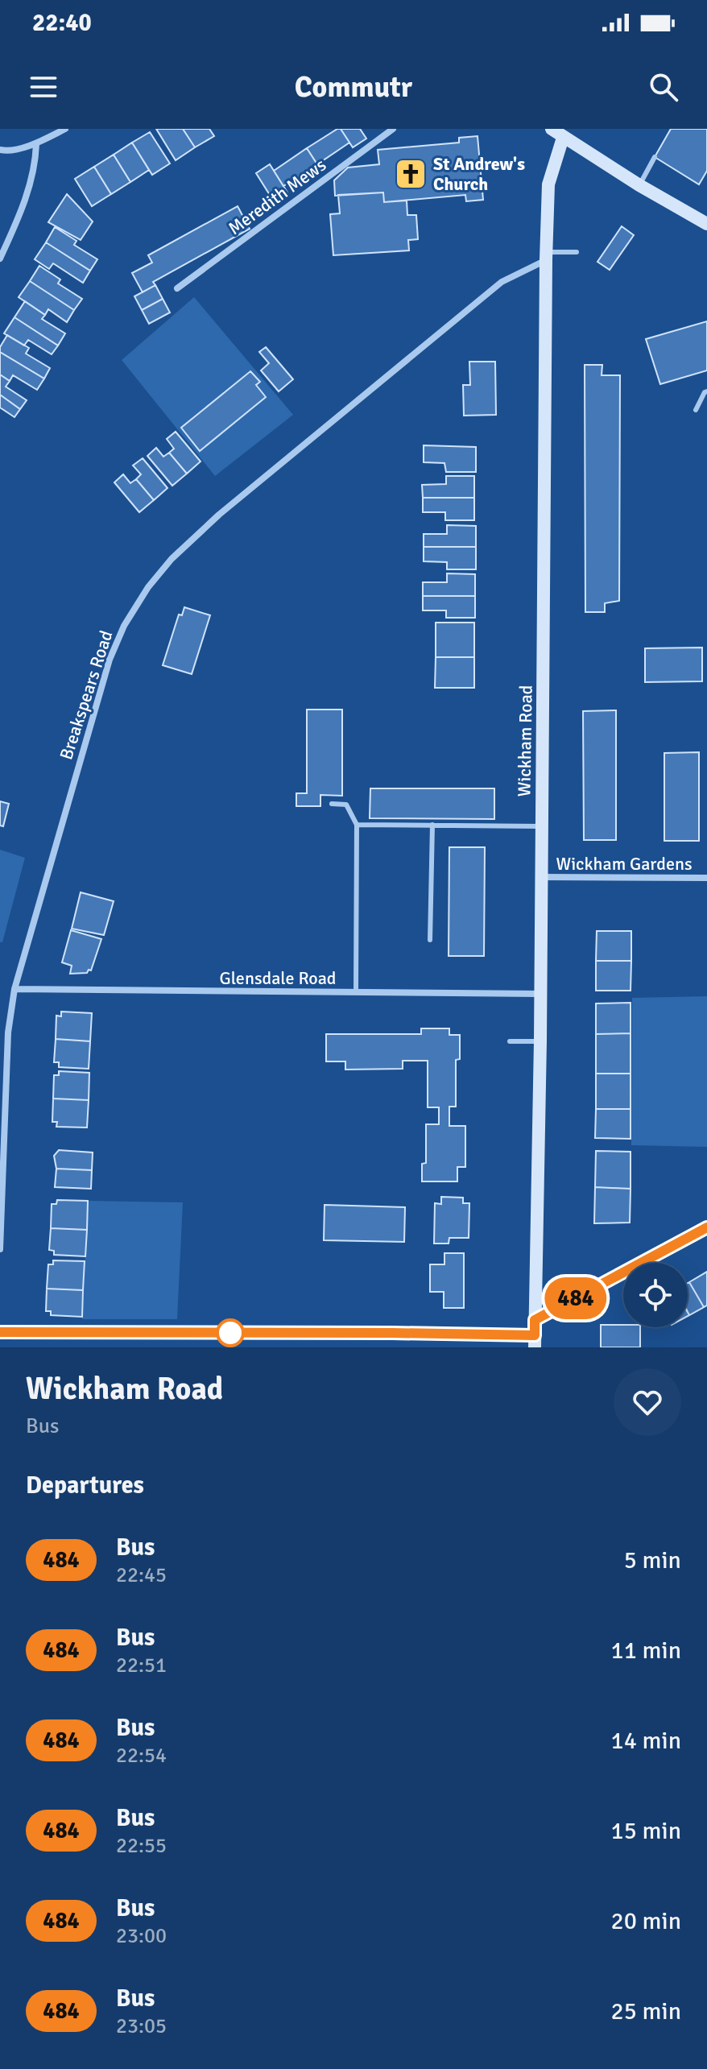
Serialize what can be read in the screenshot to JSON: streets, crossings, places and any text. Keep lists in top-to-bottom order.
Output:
{
  "streets": {
    "street": [
      "Meredith Mews",
      "Breakspears Road",
      "Wickham Road",
      "Wickham Gardens",
      "Glensdale Road"
    ]
  },
  "crossings": [
    ["Breakspears Road", "Wickham Road"],
    ["Breakspears Road", "Glensdale Road"],
    ["Wickham Road", "Wickham Gardens"],
    ["Wickham Road", "Glensdale Road"]
  ],
  "places": {
    "church": ["St Andrew's Church"]
  },
  "lines": ["bus line 484"],
  "page": {
    "status": "22:40",
    "header": "Commutr",
    "on_map": "484",
    "heading": [
      ["Wickham Road", "Bus"],
      "Departures"
    ],
    "list": [
      {
        "mark": "484",
        "name": "Bus",
        "note": "22:45",
        "value": "5 min"
      },
      {
        "mark": "484",
        "name": "Bus",
        "note": "22:51",
        "value": "11 min"
      },
      {
        "mark": "484",
        "name": "Bus",
        "note": "22:54",
        "value": "14 min"
      },
      {
        "mark": "484",
        "name": "Bus",
        "note": "22:55",
        "value": "15 min"
      },
      {
        "mark": "484",
        "name": "Bus",
        "note": "23:00",
        "value": "20 min"
      },
      {
        "mark": "484",
        "name": "Bus",
        "note": "23:05",
        "value": "25 min"
      }
    ]
  }
}
